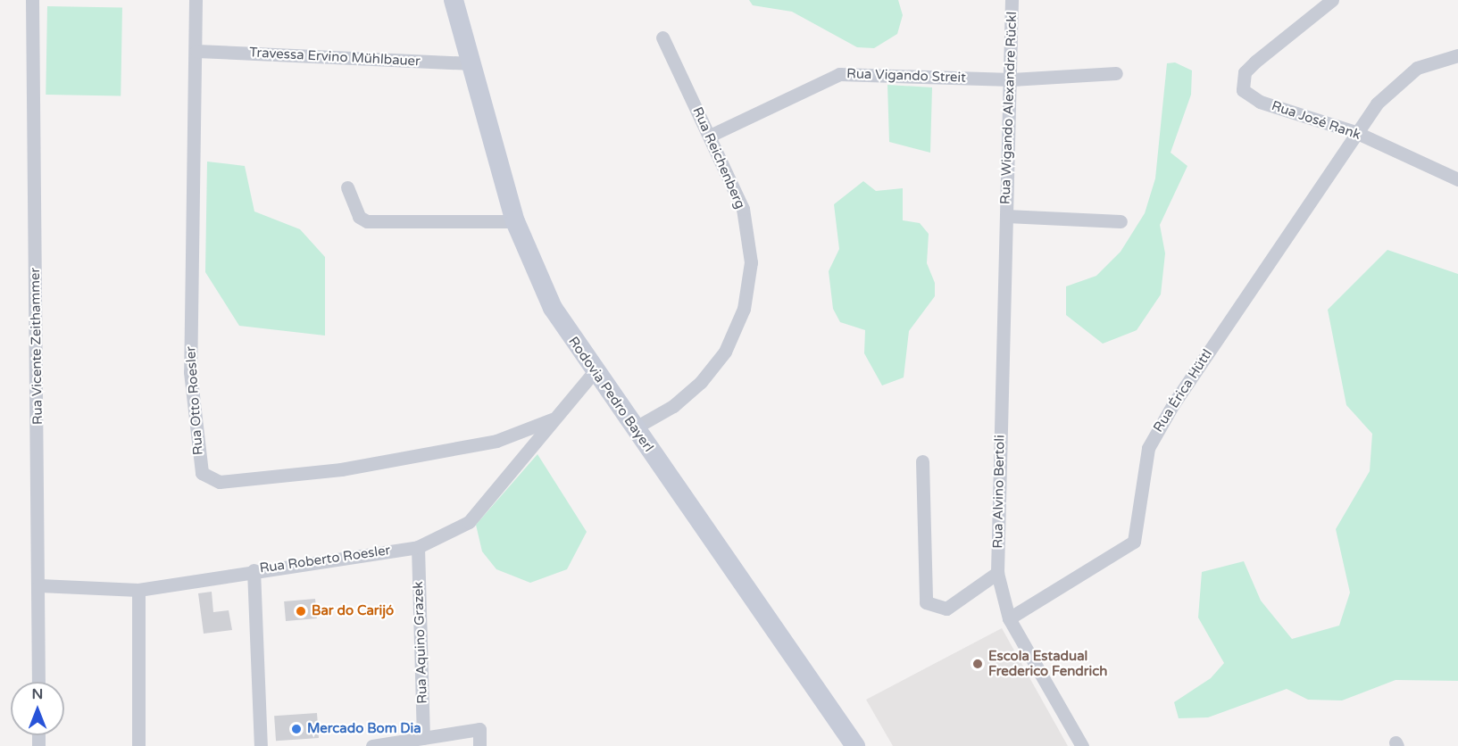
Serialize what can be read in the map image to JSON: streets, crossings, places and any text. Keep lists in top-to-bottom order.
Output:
{
  "streets": {
    "main road": ["Rodovia Pedro Bayerl"],
    "street": [
      "Travessa Ervino Mühlbauer",
      "Rua Vigando Streit",
      "Rua Wigando Alexandre Rückl",
      "Rua José Rank",
      "Rua Reichenberg",
      "Rua Vicente Zeithammer",
      "Rua Érica Hüttl",
      "Rua Otto Roesler",
      "Rua Alvino Bertoli",
      "Rua Roberto Roesler",
      "Rua Aquino Grazek"
    ]
  },
  "crossings": [
    ["Travessa Ervino Mühlbauer", "Rodovia Pedro Bayerl"],
    ["Travessa Ervino Mühlbauer", "Rua Otto Roesler"],
    ["Rua Vigando Streit", "Rua Wigando Alexandre Rückl"],
    ["Rua Vigando Streit", "Rua Reichenberg"],
    ["Rua Wigando Alexandre Rückl", "Rua Alvino Bertoli"],
    ["Rua José Rank", "Rua Érica Hüttl"],
    ["Rua Reichenberg", "Rodovia Pedro Bayerl"],
    ["Rua Vicente Zeithammer", "Rua Roberto Roesler"],
    ["Rua Érica Hüttl", "Rua Alvino Bertoli"],
    ["Rodovia Pedro Bayerl", "Rua Roberto Roesler"],
    ["Rua Otto Roesler", "Rua Roberto Roesler"],
    ["Rua Roberto Roesler", "Rua Aquino Grazek"]
  ],
  "places": ["Bar do Carijó", "Escola Estadual Frederico Fendrich", "Mercado Bom Dia"],
  "north": "top"
}
